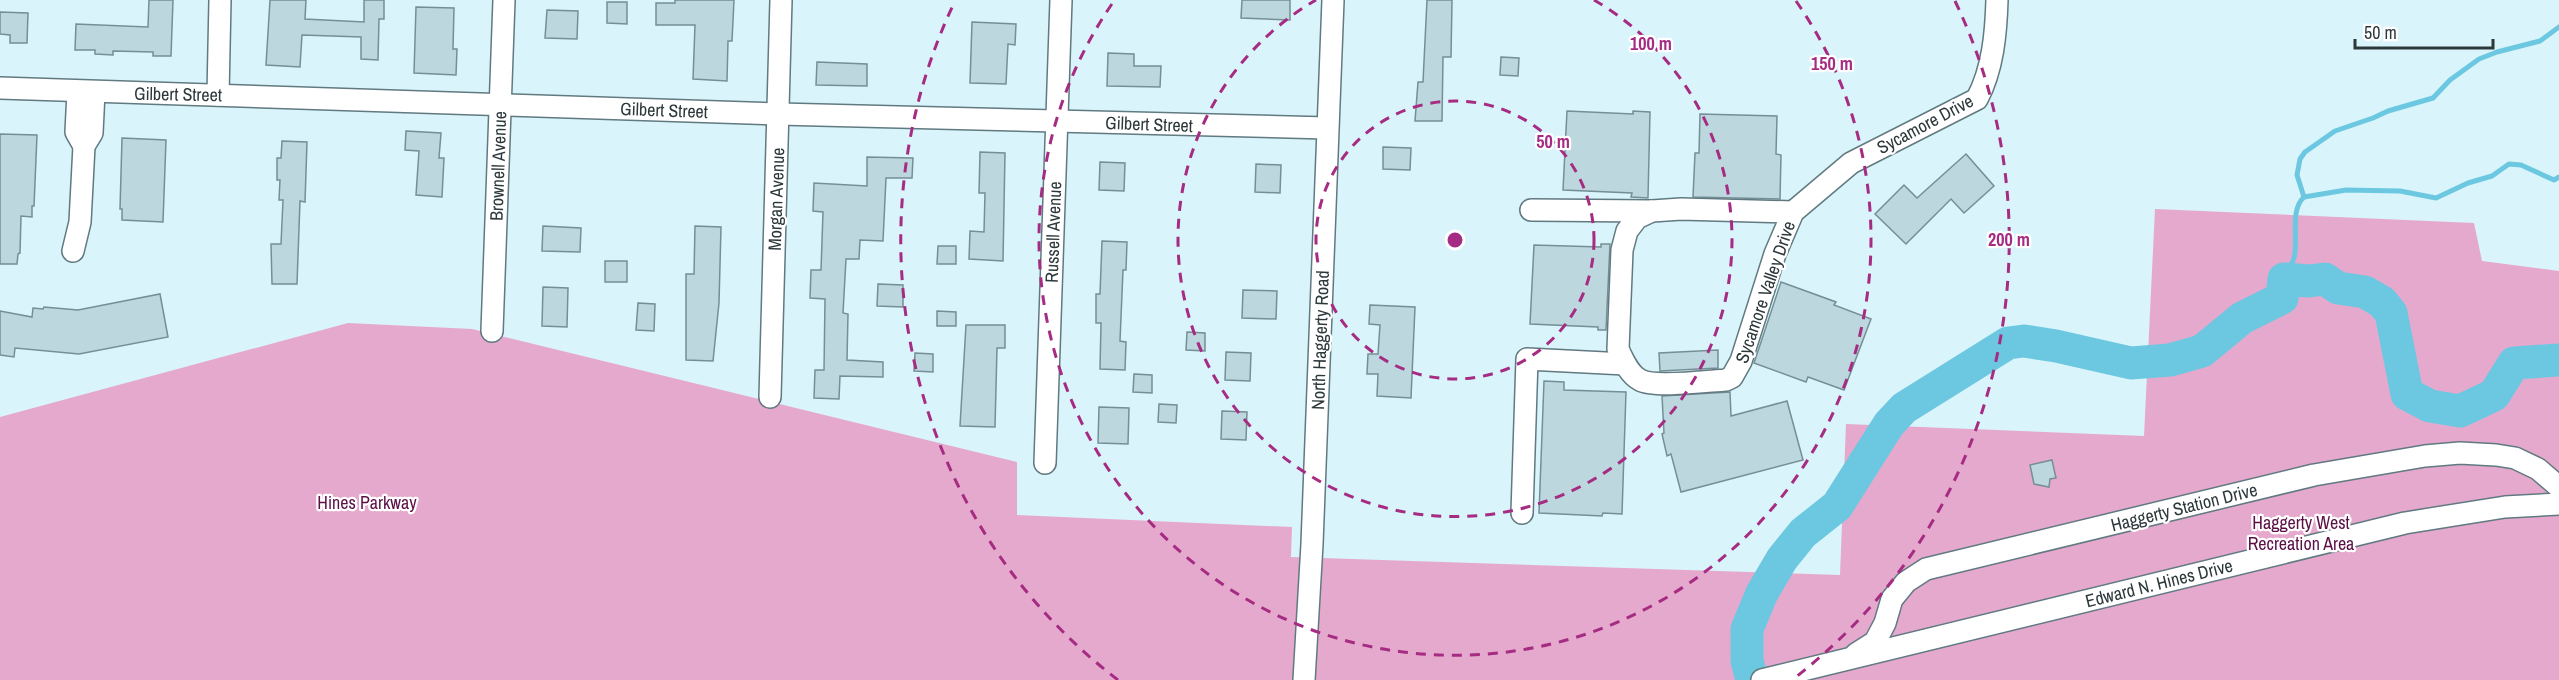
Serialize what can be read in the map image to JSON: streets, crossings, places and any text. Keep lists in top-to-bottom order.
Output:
{
  "streets": {
    "street": [
      "Gilbert Street",
      "Sycamore Drive",
      "Brownell Avenue",
      "Morgan Avenue",
      "Russell Avenue",
      "Sycamore Valley Drive",
      "North Haggerty Road",
      "Haggerty Station Drive",
      "Edward N. Hines Drive"
    ]
  },
  "crossings": [
    ["Gilbert Street", "Brownell Avenue"],
    ["Gilbert Street", "Morgan Avenue"],
    ["Gilbert Street", "Russell Avenue"],
    ["Gilbert Street", "North Haggerty Road"],
    ["Sycamore Drive", "Sycamore Valley Drive"],
    ["Haggerty Station Drive", "Edward N. Hines Drive"]
  ],
  "parks": ["Hines Parkway", "Haggerty West Recreation Area"],
  "scale_bar": "50 m",
  "rings": [
    "100 m",
    "150 m",
    "50 m",
    "200 m"
  ]
}
